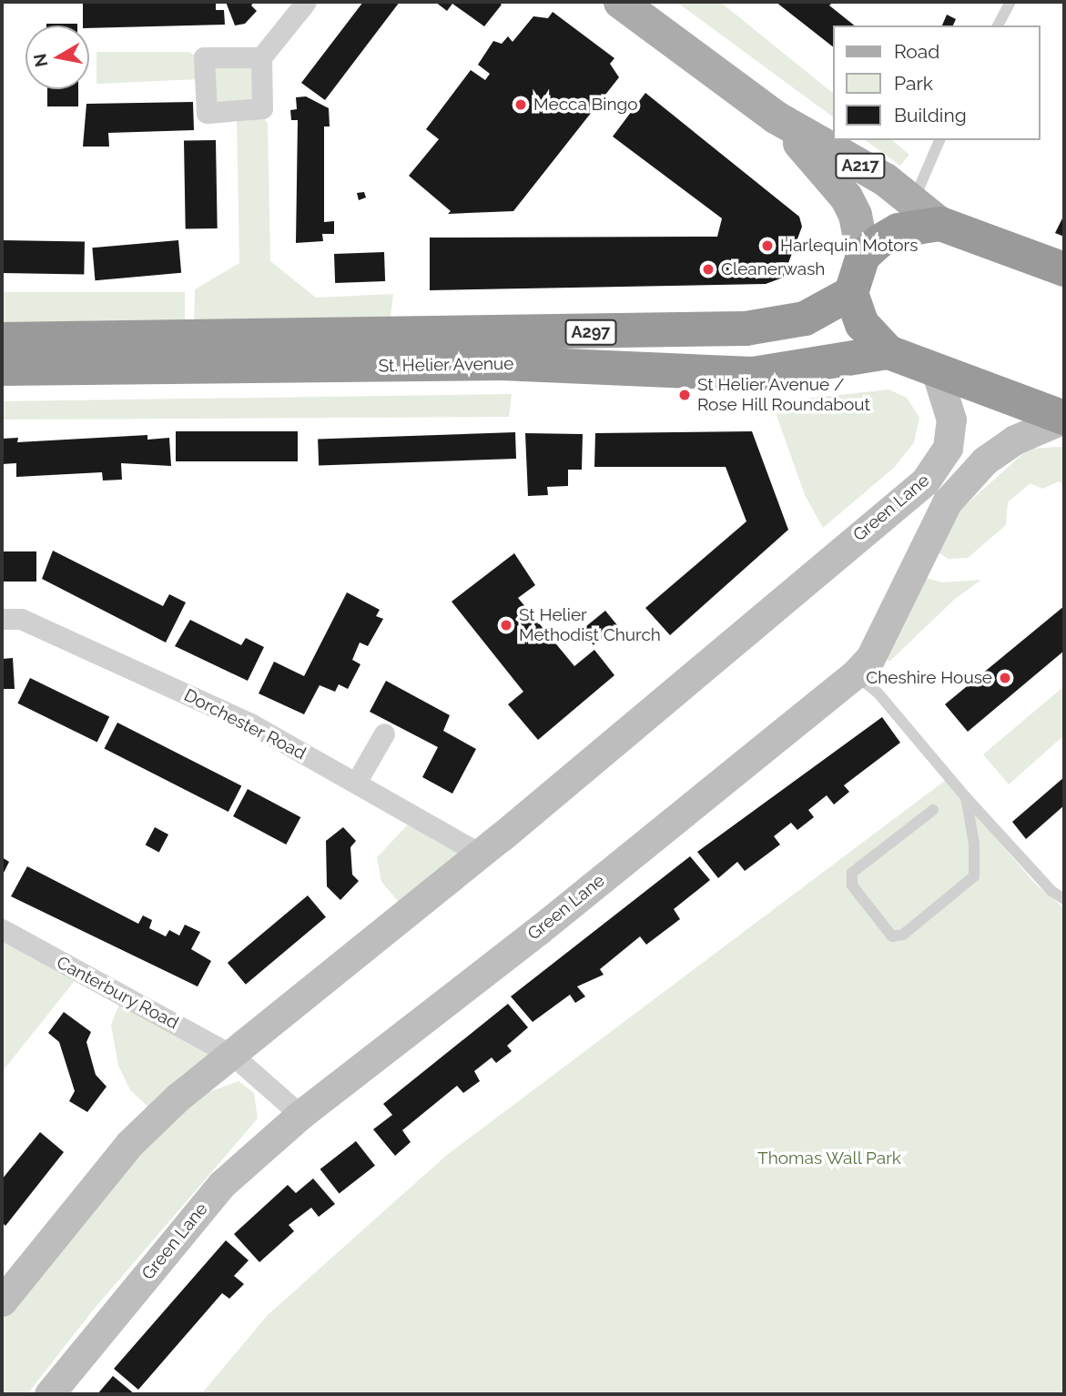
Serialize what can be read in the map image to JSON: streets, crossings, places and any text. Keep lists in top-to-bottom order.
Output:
{
  "streets": {
    "highway": ["A217", "A297", "St. Helier Avenue"],
    "main road": ["Green Lane"],
    "street": ["Dorchester Road", "Canterbury Road"]
  },
  "crossings": [
    ["A217", "St. Helier Avenue"],
    ["Green Lane", "Dorchester Road"],
    ["Green Lane", "Canterbury Road"]
  ],
  "parks": ["Thomas Wall Park"],
  "places": [
    "Mecca Bingo",
    "Harlequin Motors",
    "Cleanerwash",
    "St Helier Avenue / Rose Hill Roundabout",
    "St Helier Methodist Church",
    "Cheshire House"
  ],
  "legend": ["Road", "Park", "Building"],
  "north": "left"
}
